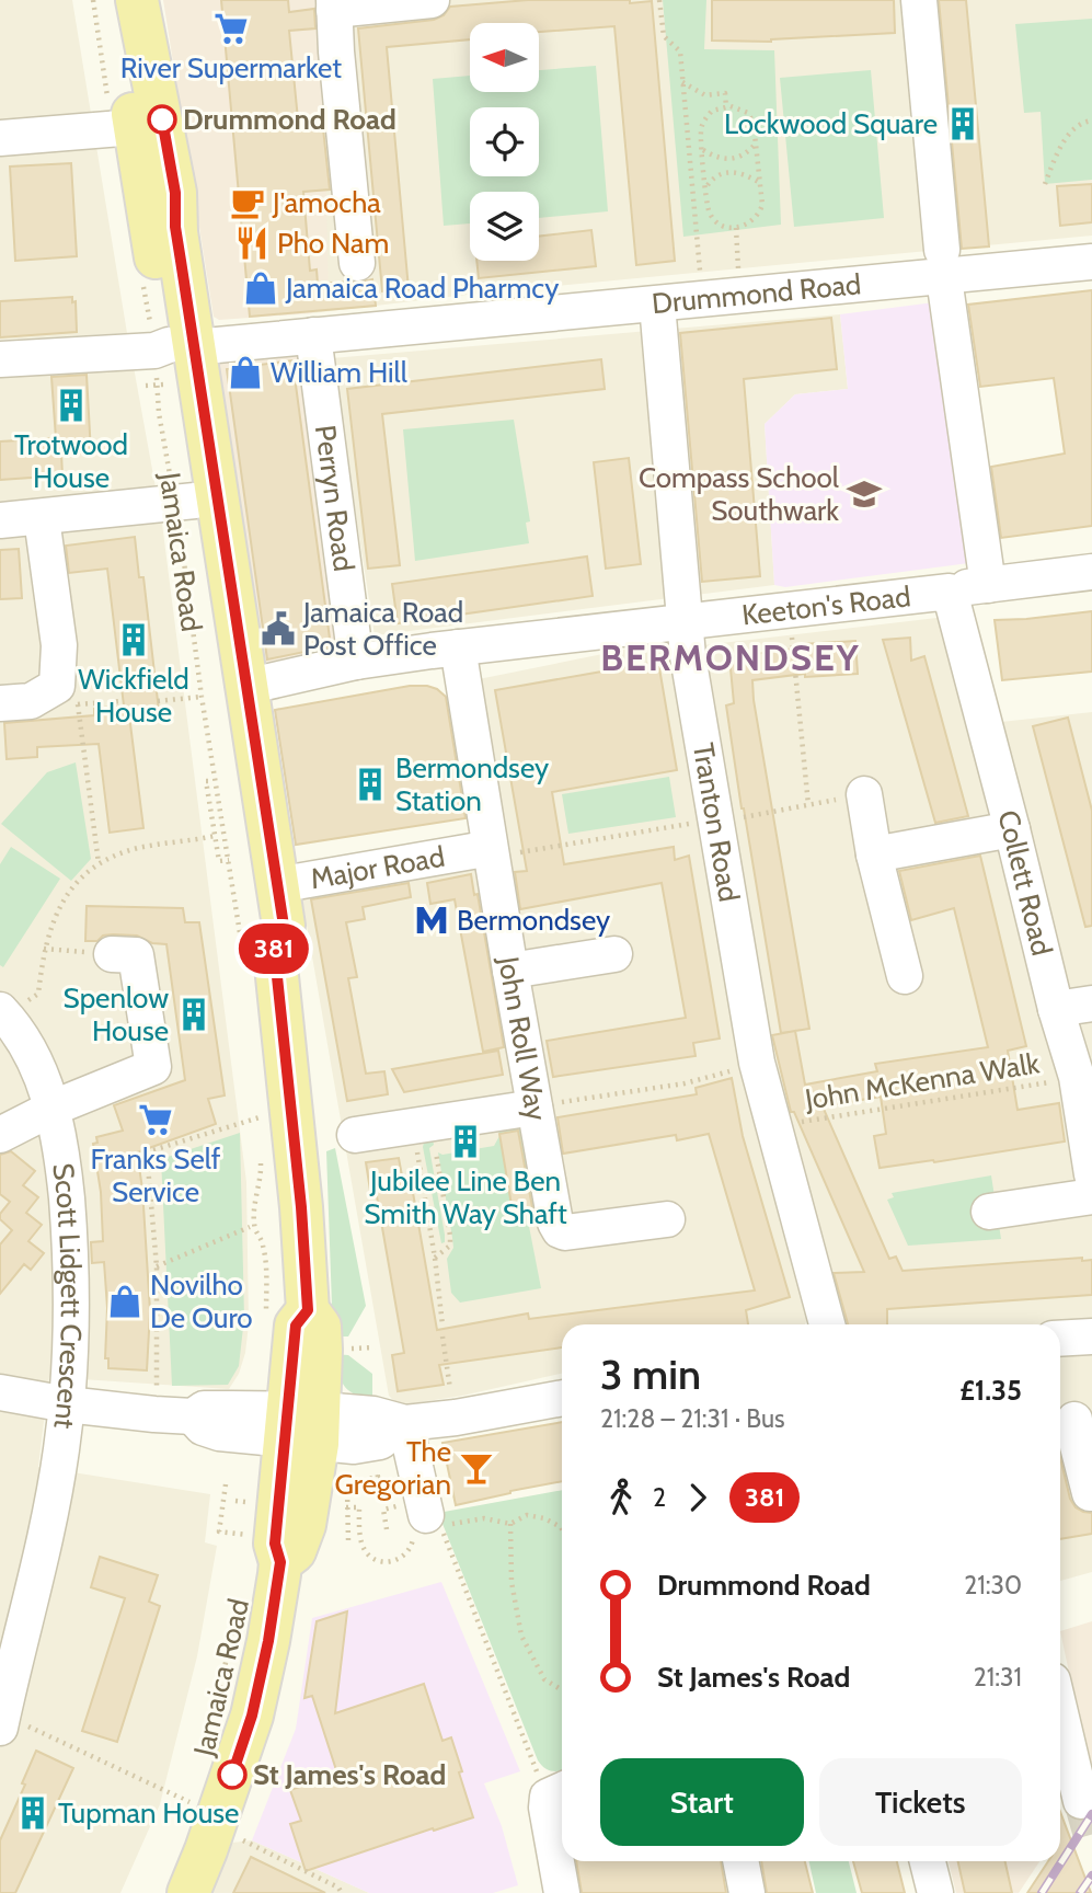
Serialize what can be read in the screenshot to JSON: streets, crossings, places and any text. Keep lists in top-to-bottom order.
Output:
{
  "streets": {
    "main road": ["Jamaica Road"],
    "street": [
      "Drummond Road",
      "Perryn Road",
      "Keeton's Road",
      "Tranton Road",
      "Major Road",
      "Collett Road",
      "John Roll Way",
      "Scott Lidgett Crescent"
    ],
    "path": ["John McKenna Walk"]
  },
  "crossings": [
    ["Drummond Road", "Perryn Road"],
    ["Drummond Road", "Jamaica Road"],
    ["Drummond Road", "Tranton Road"],
    ["Drummond Road", "Collett Road"],
    ["Perryn Road", "Keeton's Road"],
    ["Jamaica Road", "Keeton's Road"],
    ["Jamaica Road", "Major Road"],
    ["Keeton's Road", "Tranton Road"],
    ["Keeton's Road", "Collett Road"],
    ["Keeton's Road", "John Roll Way"],
    ["Tranton Road", "John McKenna Walk"],
    ["Major Road", "John Roll Way"],
    ["Collett Road", "John McKenna Walk"]
  ],
  "districts": ["BERMONDSEY"],
  "places": {
    "supermarket": ["River Supermarket", "Franks Self Service"],
    "other": ["Drummond Road", "St James's Road"],
    "building": [
      "Lockwood Square",
      "Trotwood House",
      "Wickfield House",
      "Bermondsey Station",
      "Spenlow House",
      "Jubilee Line Ben Smith Way Shaft",
      "Tupman House"
    ],
    "cafe": ["J'amocha"],
    "restaurant": ["Pho Nam"],
    "shop": ["Jamaica Road Pharmcy", "William Hill", "Novilho De Ouro"],
    "school or university": ["Compass School Southwark"],
    "public building": ["Jamaica Road Post Office"],
    "metro station": ["Bermondsey"],
    "bar": ["The Gregorian"]
  },
  "lines": ["bus line 381"],
  "north": "left",
  "page": {
    "on_map": "381",
    "heading": ["3 min", "21:28 – 21:31 · Bus", "£1.35"],
    "legs": ["2", "381"],
    "list": [
      {
        "name": "Drummond Road",
        "value": "21:30"
      },
      {
        "name": "St James's Road",
        "value": "21:31"
      }
    ],
    "buttons": ["Start", "Tickets"]
  }
}
